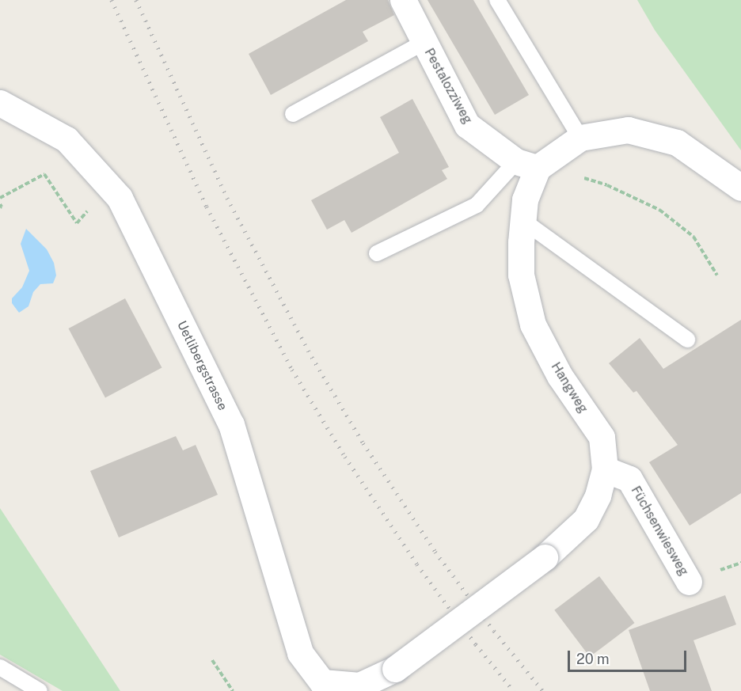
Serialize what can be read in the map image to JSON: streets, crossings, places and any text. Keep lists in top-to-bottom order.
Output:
{
  "streets": {
    "street": [
      "Pestalozziweg",
      "Uetlibergstrasse",
      "Hangweg",
      "Füchsenwiesweg"
    ]
  },
  "crossings": [
    ["Pestalozziweg", "Hangweg"],
    ["Uetlibergstrasse", "Hangweg"],
    ["Hangweg", "Füchsenwiesweg"]
  ],
  "scale_bar": "20 m"
}
